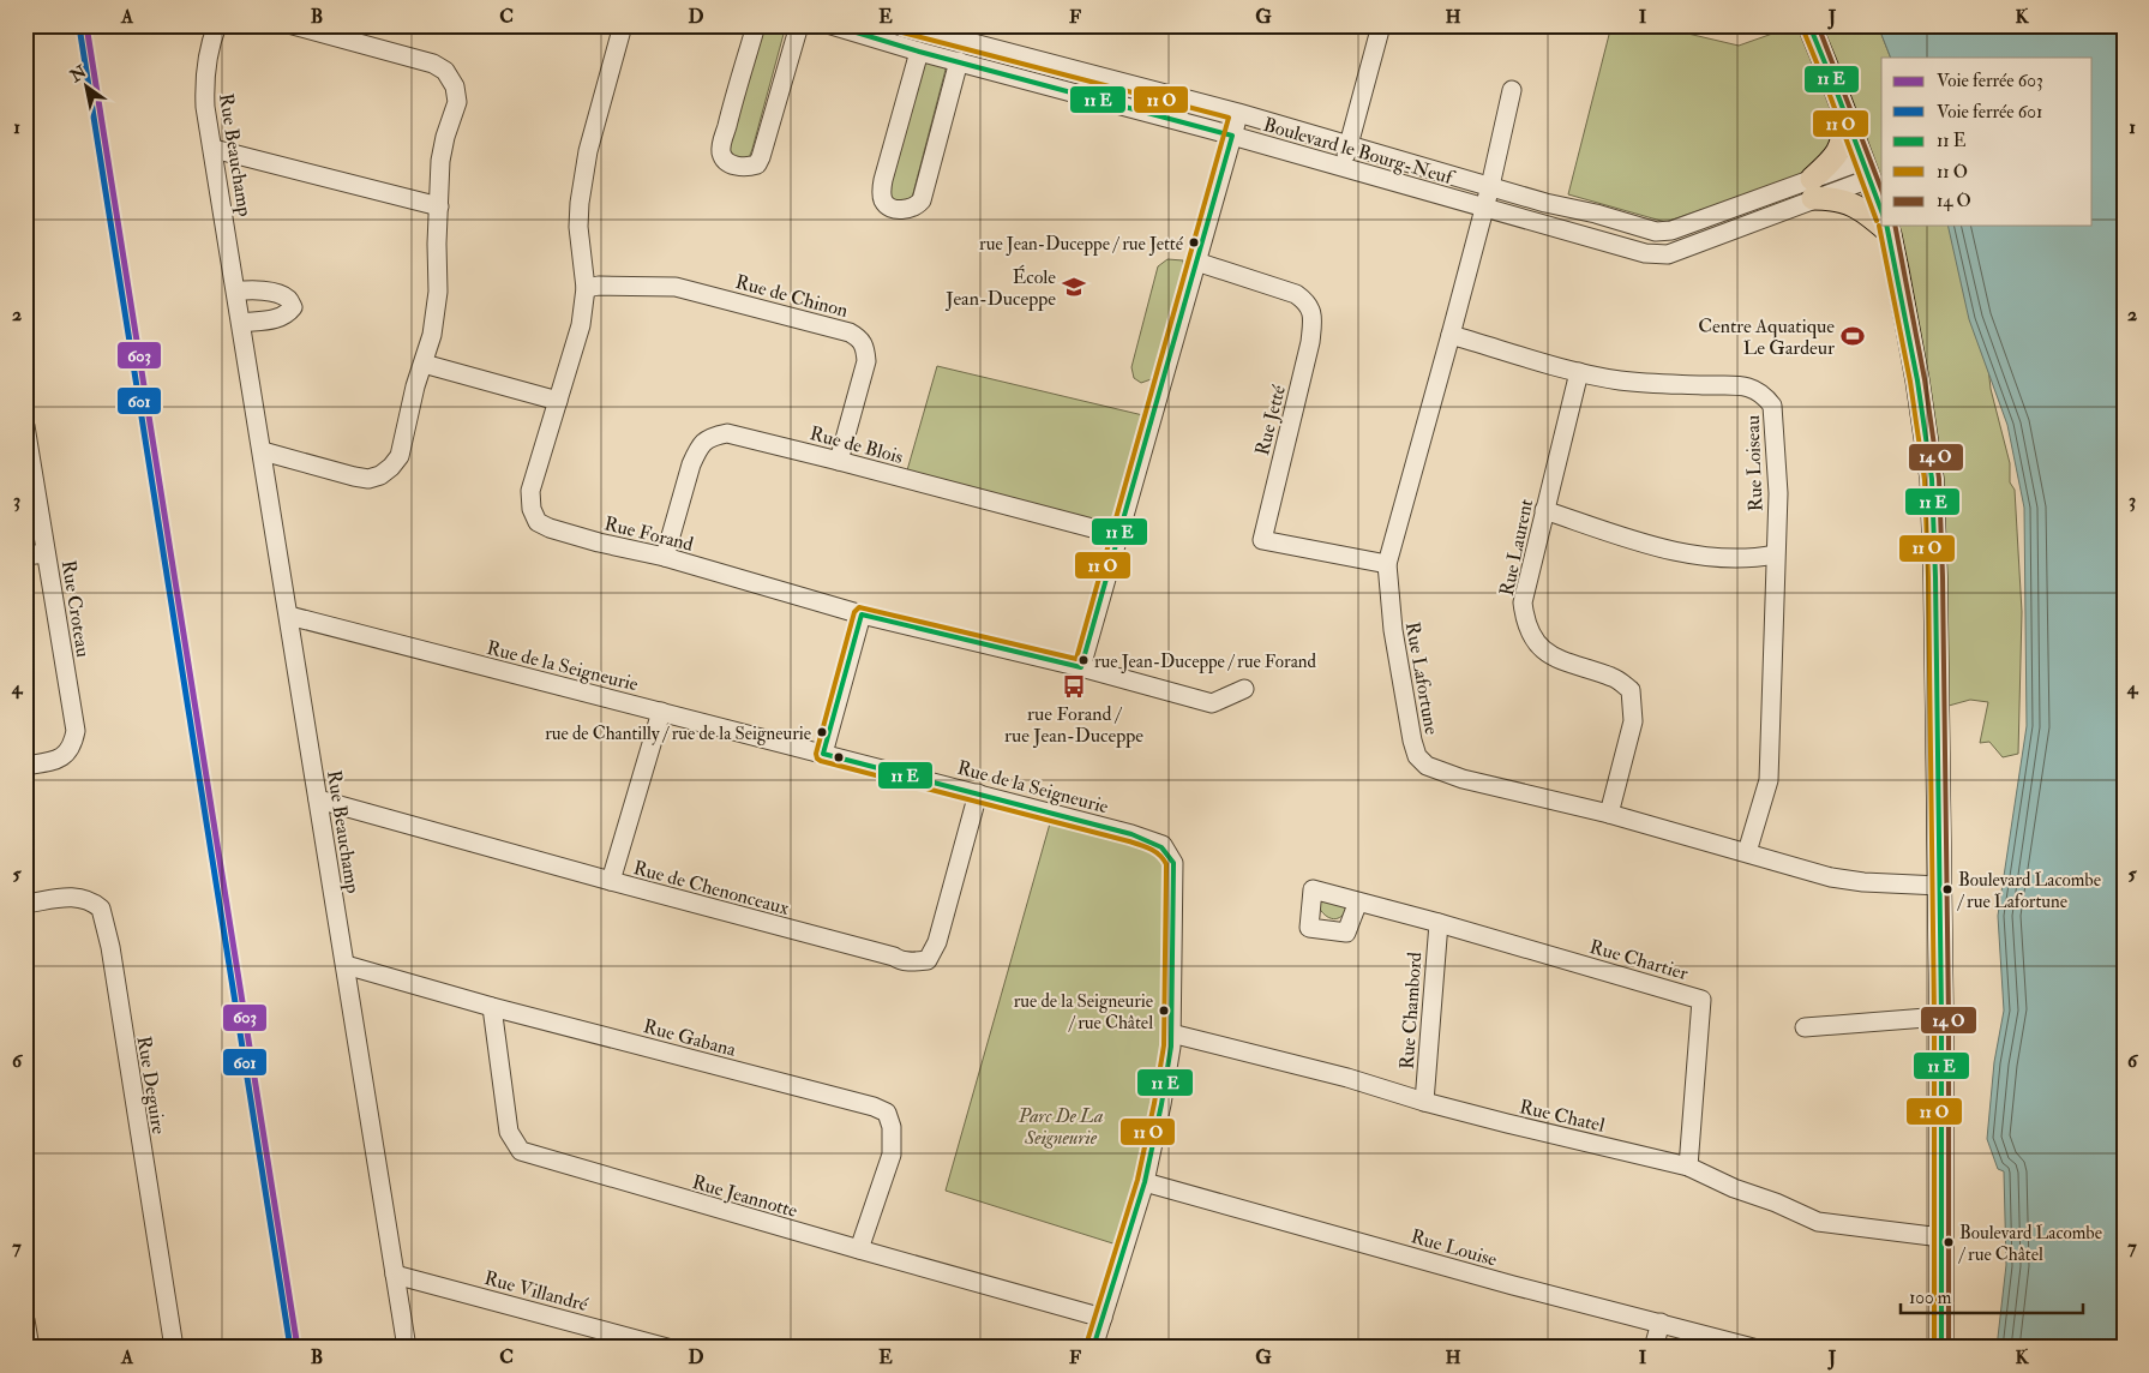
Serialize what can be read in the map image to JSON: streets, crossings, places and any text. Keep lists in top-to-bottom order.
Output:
{
  "streets": {
    "street": [
      "Boulevard le Bourg-Neuf",
      "Rue Beauchamp",
      "Rue de Chinon",
      "Rue Jetté",
      "Rue de Blois",
      "Rue Loiseau",
      "Rue Forand",
      "Rue Laurent",
      "Rue Croteau",
      "Rue de la Seigneurie",
      "Rue Lafortune",
      "Rue de Chenonceaux",
      "Rue Chartier",
      "Rue Chambord",
      "Rue Gabana",
      "Rue Deguire",
      "Rue Chatel",
      "Rue Jeannotte",
      "Rue Louise",
      "Rue Villandré"
    ]
  },
  "crossings": [
    ["Boulevard le Bourg-Neuf", "Rue Lafortune"],
    ["Rue Beauchamp", "Rue de la Seigneurie"],
    ["Rue Beauchamp", "Rue de Chenonceaux"],
    ["Rue Beauchamp", "Rue Gabana"],
    ["Rue Beauchamp", "Rue Villandré"],
    ["Rue de Chinon", "Rue de Blois"],
    ["Rue de Chinon", "Rue Forand"],
    ["Rue Jetté", "Rue Lafortune"],
    ["Rue de Blois", "Rue Forand"],
    ["Rue Loiseau", "Rue Laurent"],
    ["Rue Loiseau", "Rue Lafortune"],
    ["Rue Laurent", "Rue Lafortune"],
    ["Rue de la Seigneurie", "Rue de Chenonceaux"],
    ["Rue de la Seigneurie", "Rue Chatel"],
    ["Rue de la Seigneurie", "Rue Jeannotte"],
    ["Rue de la Seigneurie", "Rue Louise"],
    ["Rue Chartier", "Rue Chambord"],
    ["Rue Chartier", "Rue Chatel"],
    ["Rue Chambord", "Rue Chatel"],
    ["Rue Gabana", "Rue Jeannotte"]
  ],
  "parks": ["Parc De La Seigneurie"],
  "places": {
    "other": [
      "rue Jean-Duceppe / rue Jetté",
      "rue Jean-Duceppe / rue Forand",
      "rue de Chantilly / rue de la Seigneurie",
      "Boulevard Lacombe / rue Lafortune",
      "rue de la Seigneurie / rue Châtel",
      "Boulevard Lacombe / rue Châtel"
    ],
    "school or university": ["École Jean-Duceppe"],
    "sports": ["Centre Aquatique Le Gardeur"],
    "bus stop": ["rue Forand / rue Jean-Duceppe"]
  },
  "lines": ["rail line 603", "rail line 601"],
  "legend": [
    "Voie ferrée 603",
    "Voie ferrée 601",
    "11 E",
    "11 O",
    "14 O"
  ],
  "scale_bar": "100 m",
  "north": "top left",
  "grid": {
    "columns": [
      "A",
      "B",
      "C",
      "D",
      "E",
      "F",
      "G",
      "H",
      "I",
      "J",
      "K"
    ],
    "rows": [
      "1",
      "2",
      "3",
      "4",
      "5",
      "6",
      "7"
    ]
  }
}
